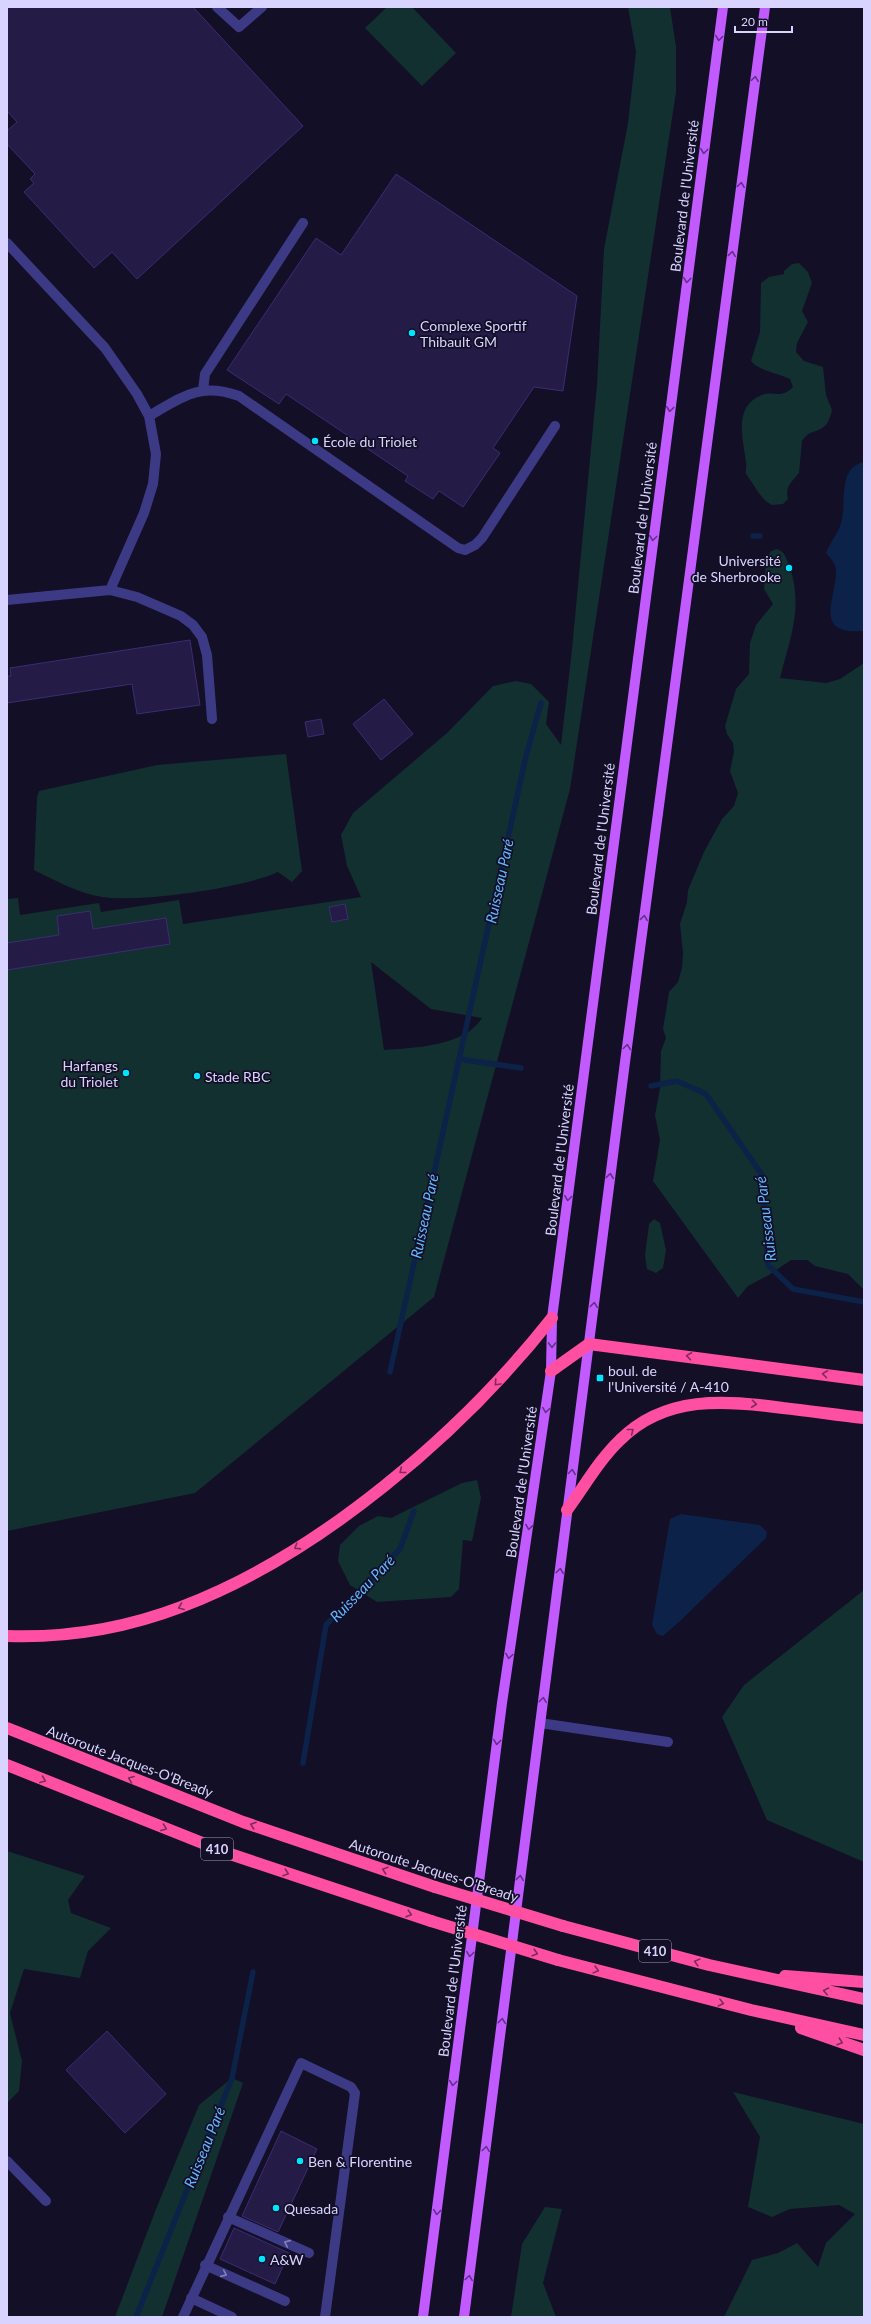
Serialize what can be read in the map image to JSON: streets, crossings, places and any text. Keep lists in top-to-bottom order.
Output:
{
  "streets": {
    "highway": ["Autoroute Jacques-O'Bready", "410"],
    "main road": ["Boulevard de l'Université"]
  },
  "water": ["Ruisseau Paré"],
  "places": {
    "other": [
      "Complexe Sportif Thibault GM",
      "École du Triolet",
      "Université de Sherbrooke",
      "Harfangs du Triolet",
      "Stade RBC",
      "Ben & Florentine",
      "Quesada",
      "A&W"
    ],
    "transit": ["boul. de l'Université / A-410"]
  },
  "scale_bar": "20 m"
}
